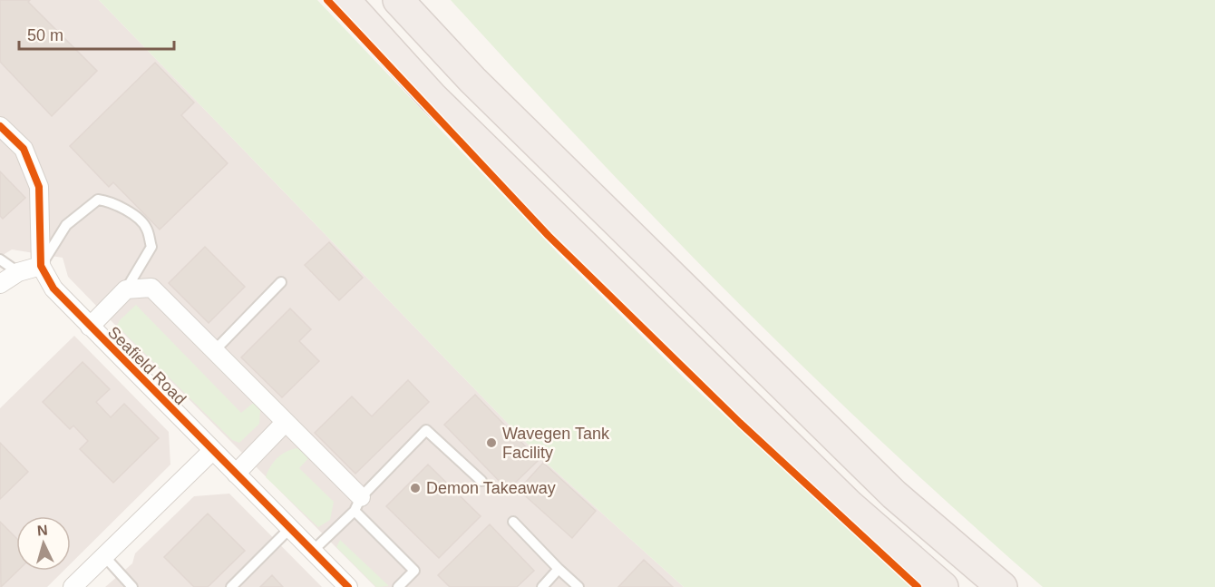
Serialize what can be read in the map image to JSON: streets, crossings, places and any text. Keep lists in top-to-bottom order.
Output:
{
  "streets": {
    "street": ["Seafield Road"]
  },
  "places": ["Wavegen Tank Facility", "Demon Takeaway"],
  "scale_bar": "50 m",
  "north": "top"
}
